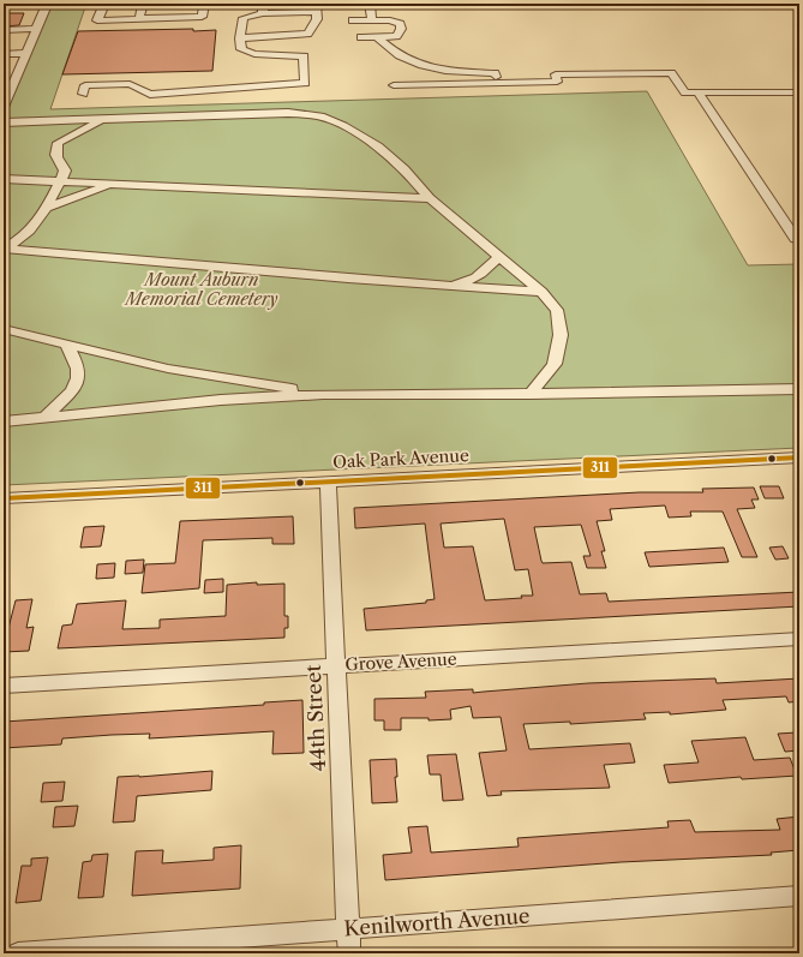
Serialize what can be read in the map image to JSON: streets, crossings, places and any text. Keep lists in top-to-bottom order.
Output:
{
  "streets": {
    "street": [
      "Oak Park Avenue",
      "Grove Avenue",
      "44th Street",
      "Kenilworth Avenue"
    ]
  },
  "crossings": [
    ["Oak Park Avenue", "44th Street"],
    ["Grove Avenue", "44th Street"],
    ["44th Street", "Kenilworth Avenue"]
  ],
  "parks": ["Mount Auburn Memorial Cemetery"],
  "lines": ["transit line 311"]
}
